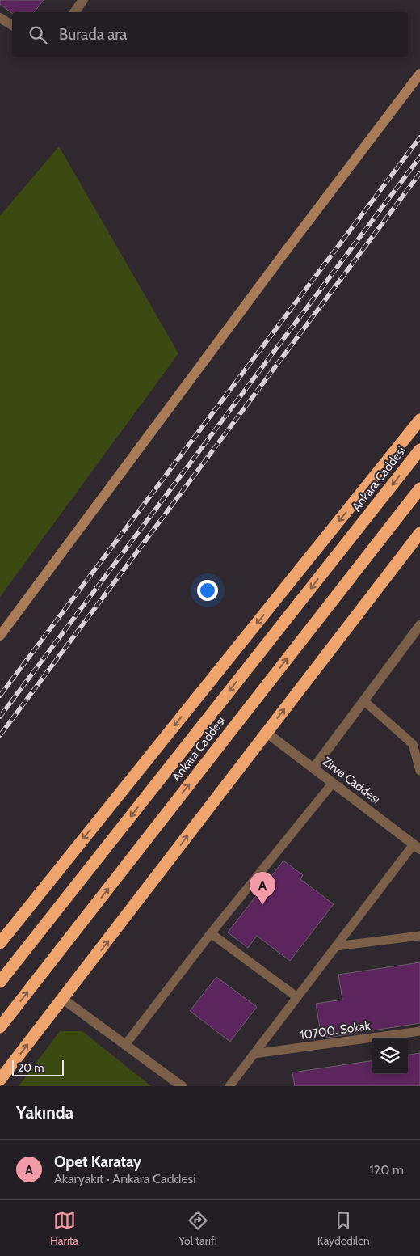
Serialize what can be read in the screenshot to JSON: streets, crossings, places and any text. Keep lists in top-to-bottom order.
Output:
{
  "streets": {
    "highway": ["Ankara Caddesi"],
    "street": ["Zirve Caddesi"],
    "lane": ["10700. Sokak"]
  },
  "scale_bar": "20 m",
  "page": {
    "search": "Burada ara",
    "pins": "A",
    "scale": "20 m",
    "heading": "Yakında",
    "list": [
      {
        "mark": "A",
        "name": "Opet Karatay",
        "note": "Akaryakıt · Ankara Caddesi",
        "value": "120 m"
      }
    ],
    "nav": ["Harita", "Yol tarifi", "Kaydedilen"]
  }
}
